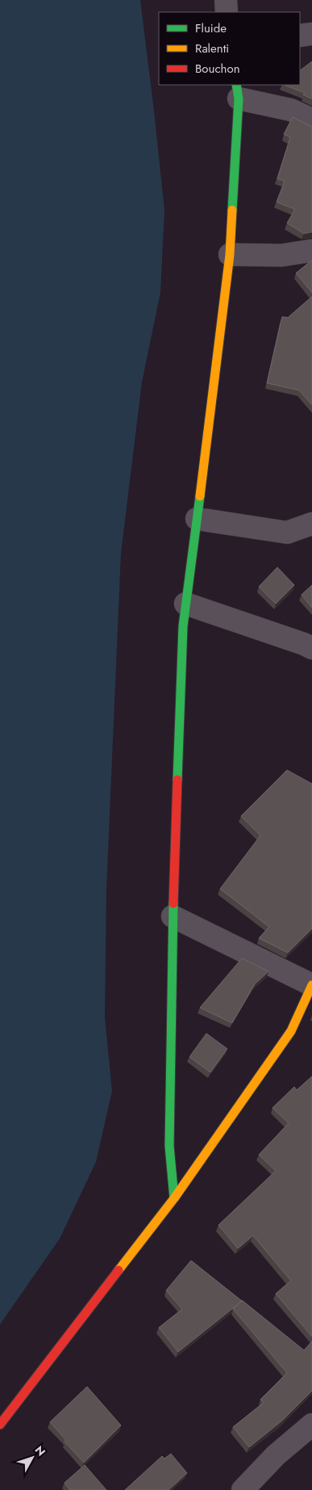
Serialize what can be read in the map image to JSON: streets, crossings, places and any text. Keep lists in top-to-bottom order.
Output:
{
  "legend": ["Fluide", "Ralenti", "Bouchon"],
  "north": "top right"
}
